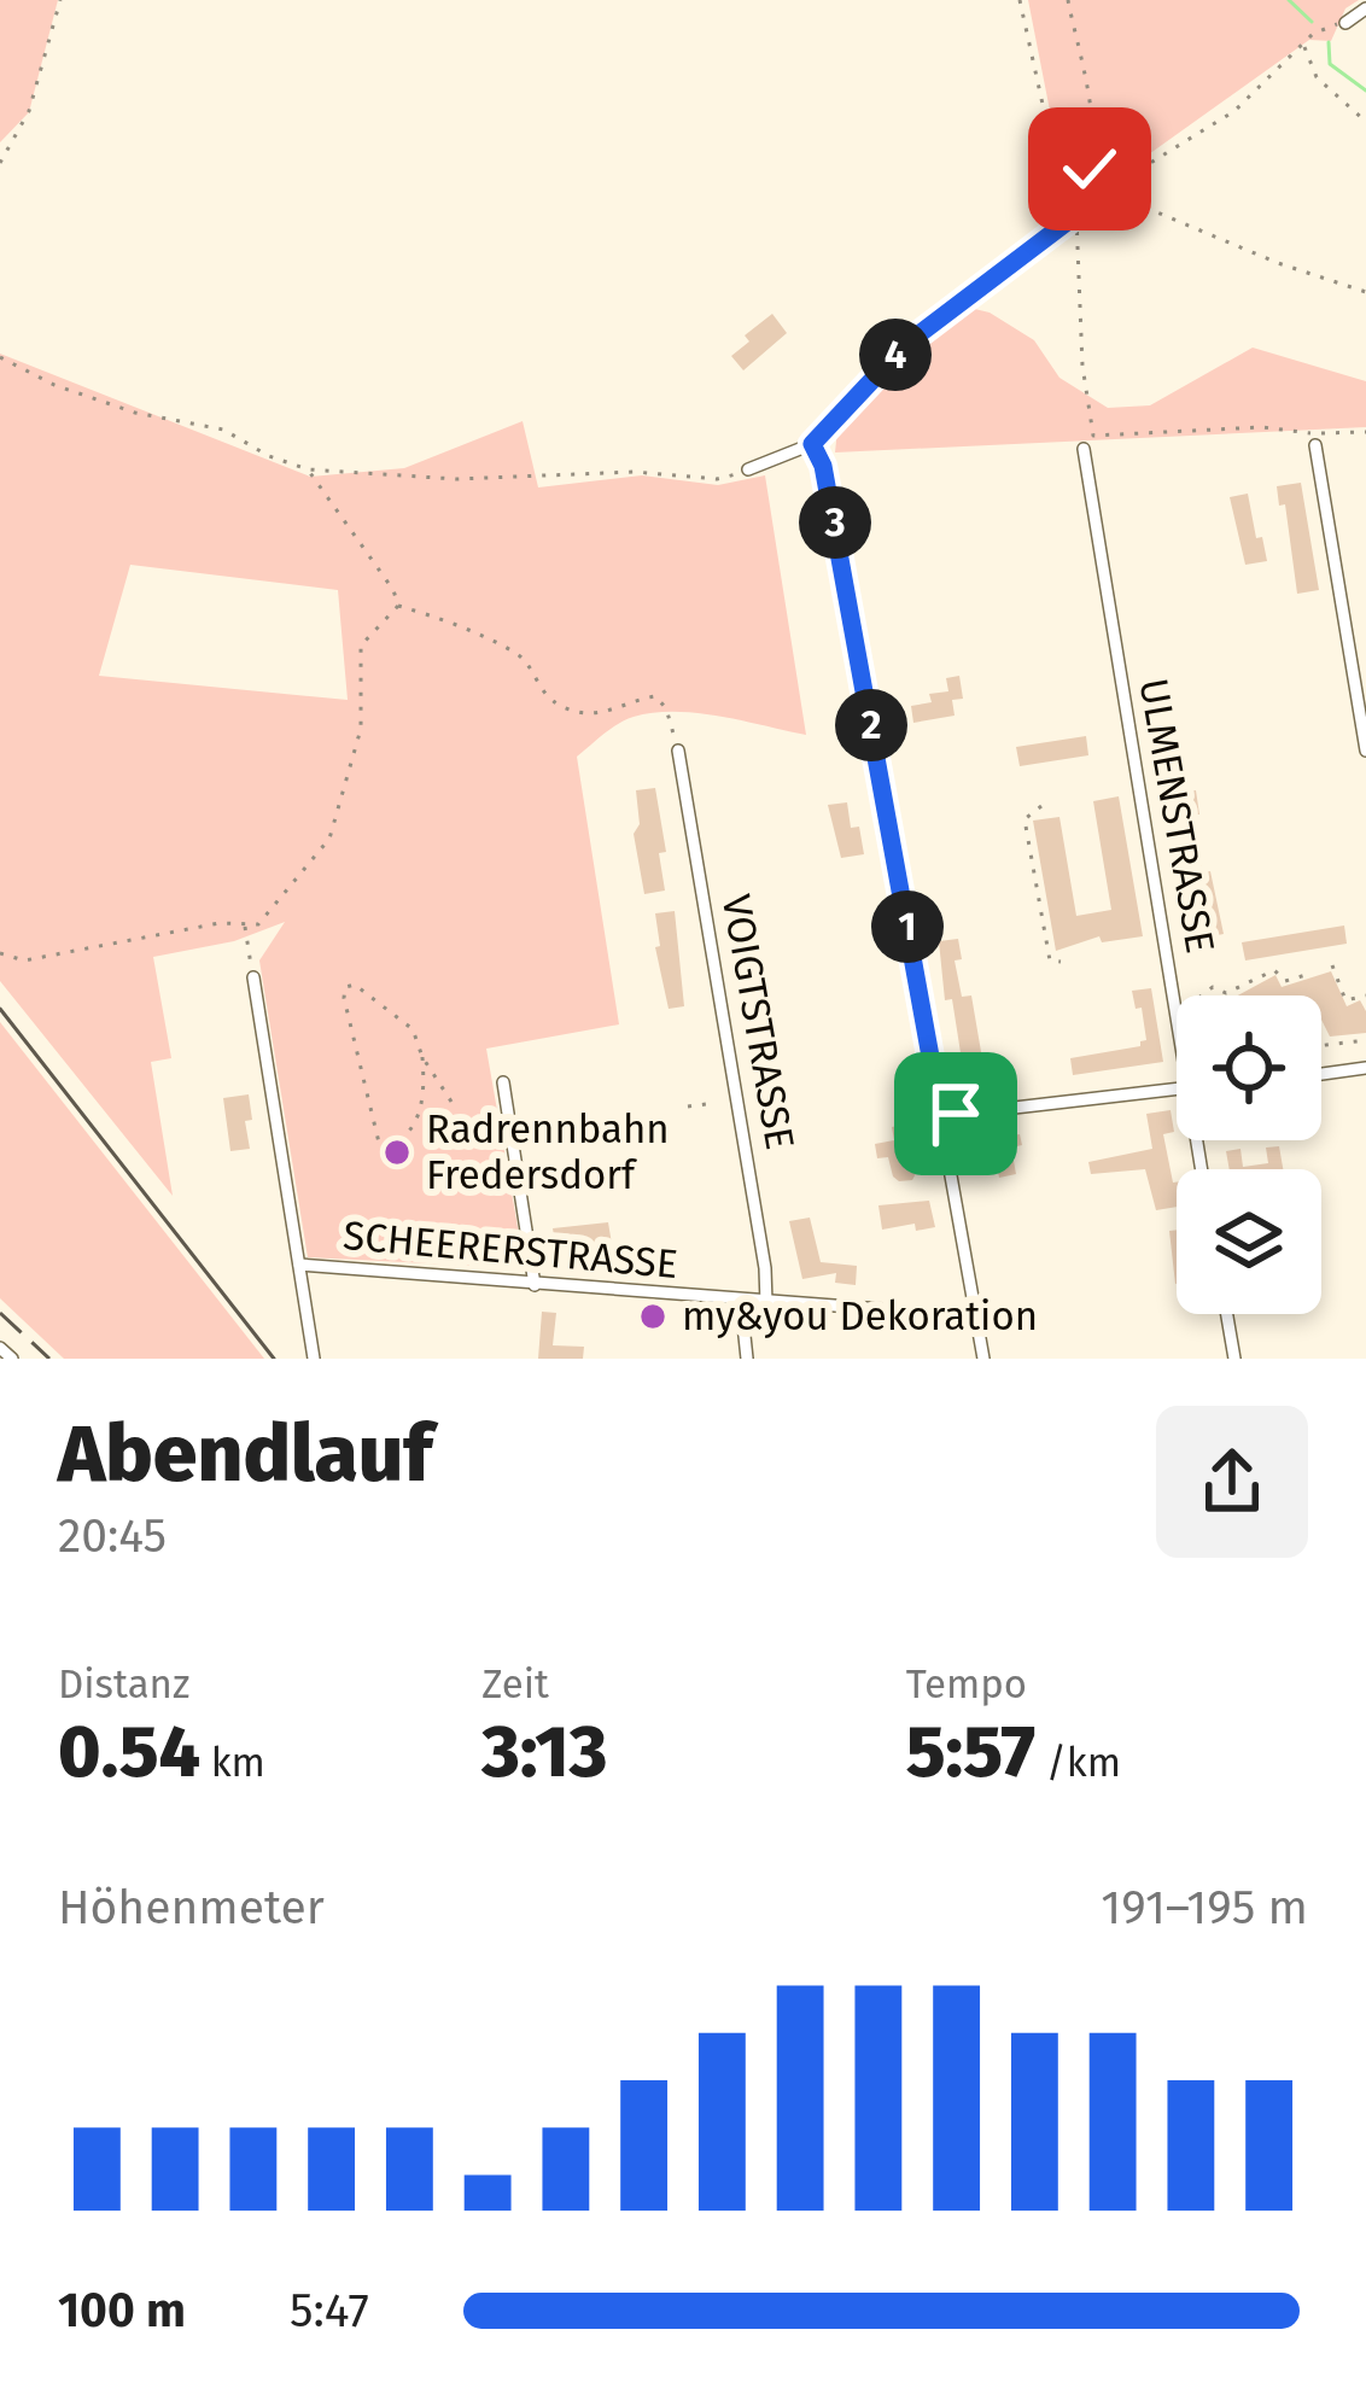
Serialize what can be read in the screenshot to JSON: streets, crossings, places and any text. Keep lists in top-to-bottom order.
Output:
{
  "streets": {
    "street": ["ULMENSTRASSE", "VOIGTSTRASSE", "SCHEERERSTRASSE"]
  },
  "crossings": [
    ["VOIGTSTRASSE", "SCHEERERSTRASSE"]
  ],
  "places": ["Radrennbahn Fredersdorf", "my&you Dekoration"],
  "page": {
    "pins": [
      "4",
      "3",
      "2",
      "1"
    ],
    "heading": ["Abendlauf", "20:45"],
    "stats": [
      ["Distanz", "0.54 km"],
      ["Zeit", "3:13"],
      ["Tempo", "5:57 /km"]
    ],
    "chart": ["Höhenmeter", "191–195 m"],
    "list": [
      {
        "name": "100 m",
        "note": "5:47"
      }
    ]
  }
}
